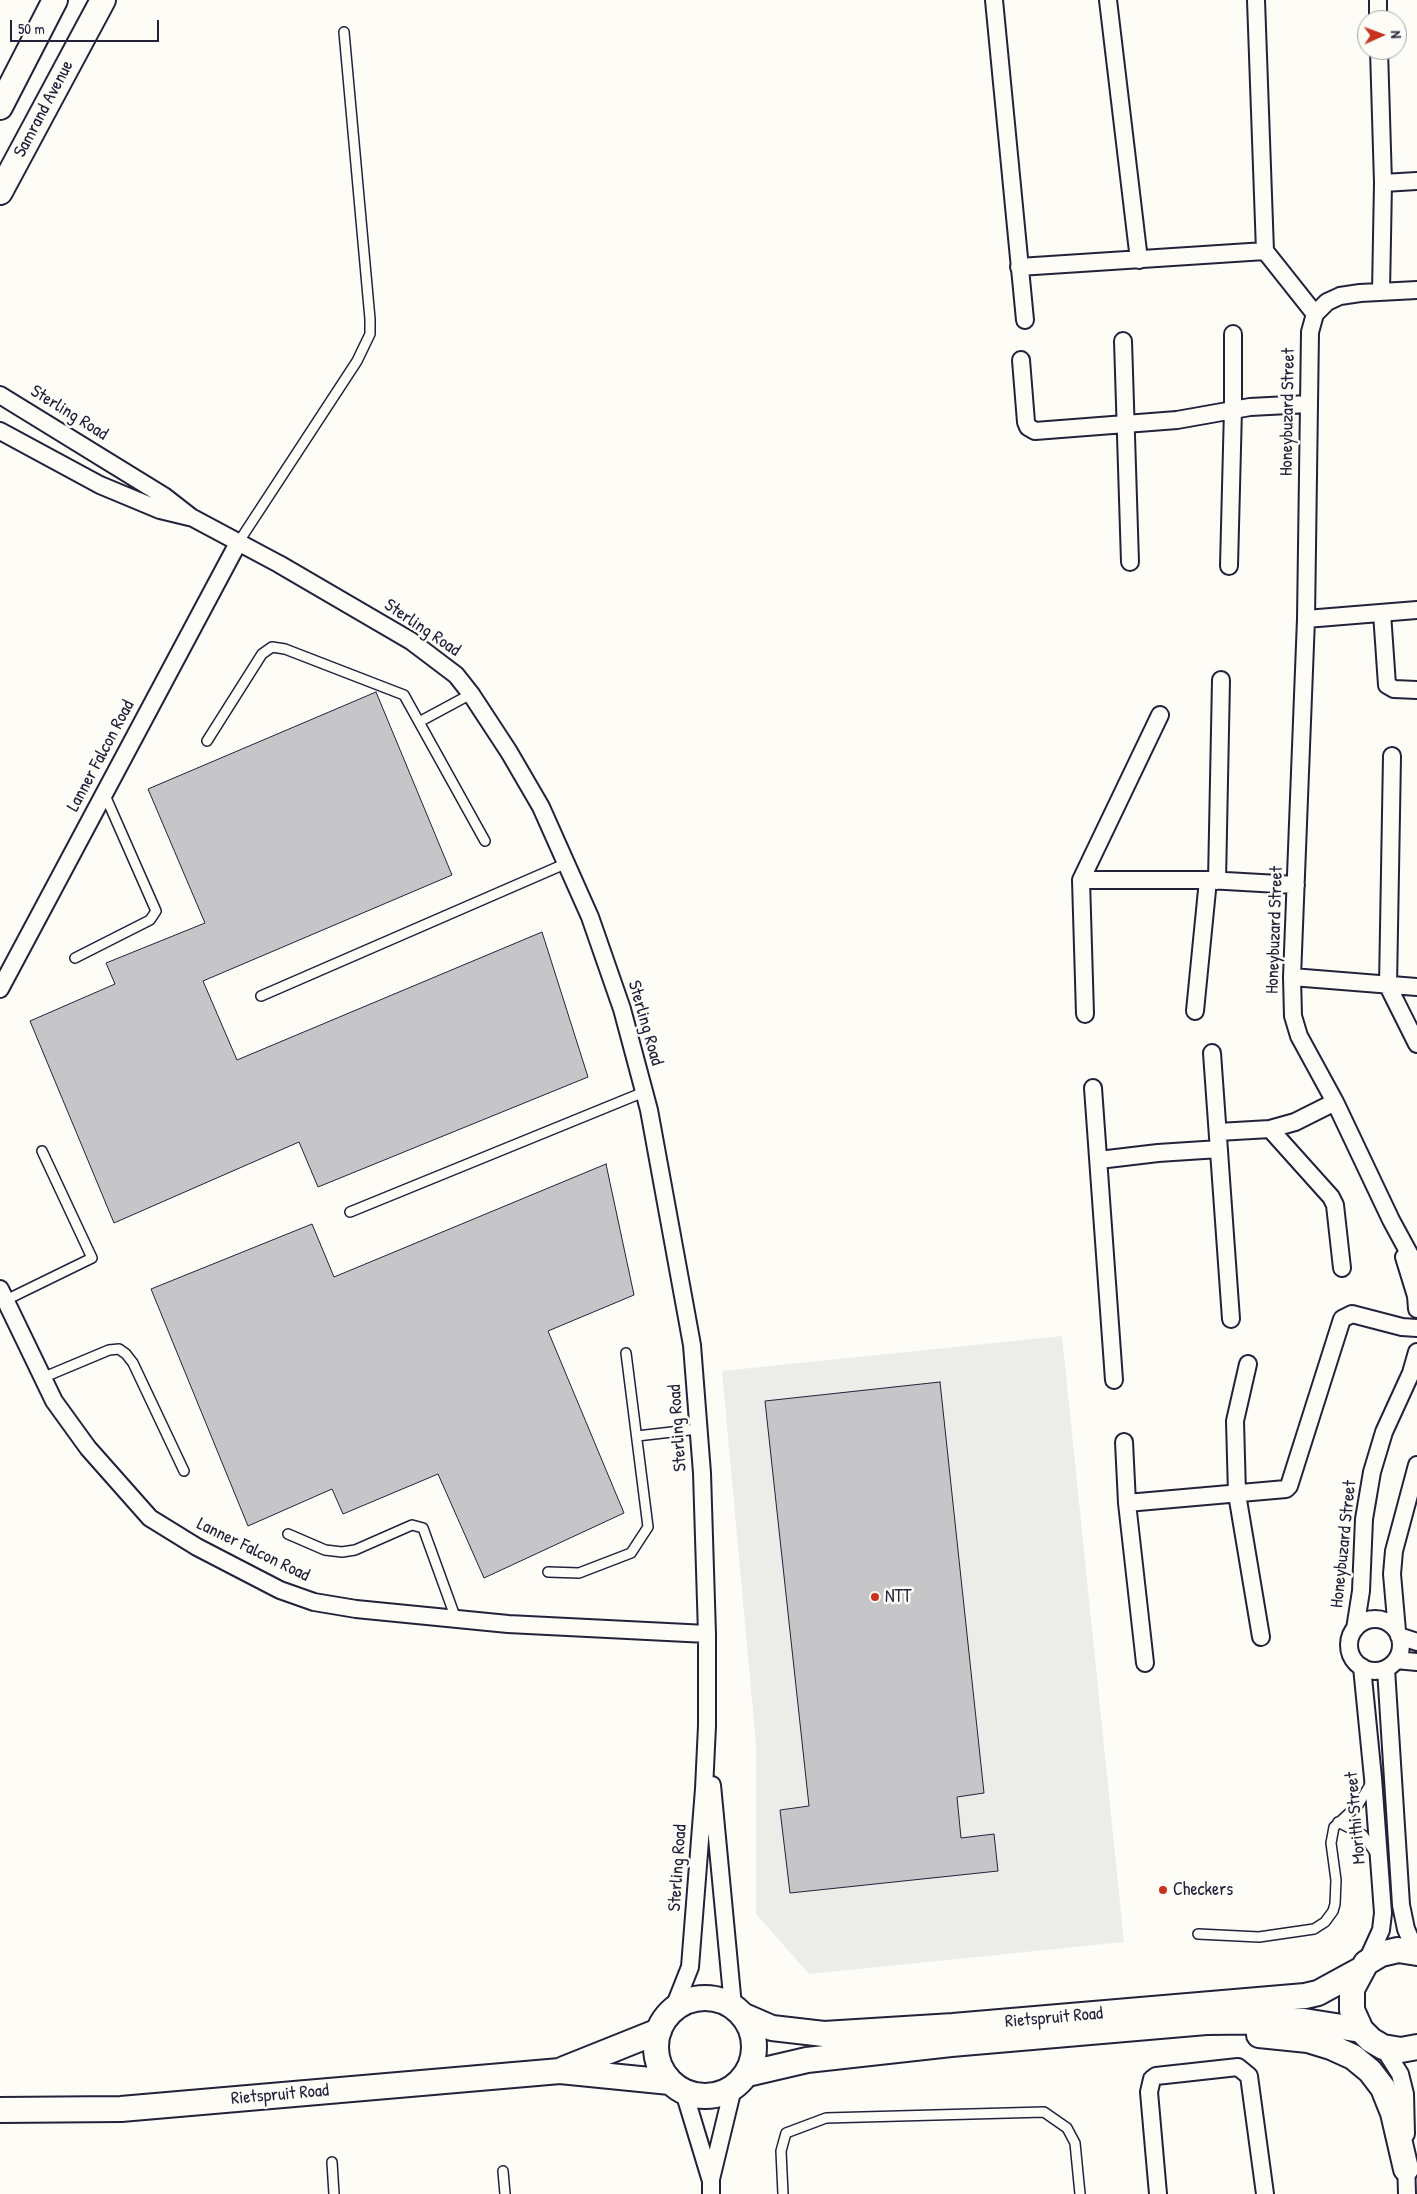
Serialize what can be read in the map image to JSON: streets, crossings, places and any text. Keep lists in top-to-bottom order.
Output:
{
  "streets": {
    "street": [
      "Samrand Avenue",
      "Honeybuzard Street",
      "Sterling Road",
      "Lanner Falcon Road",
      "Morithi Street",
      "Rietspruit Road"
    ]
  },
  "crossings": [
    ["Honeybuzard Street", "Morithi Street"],
    ["Sterling Road", "Lanner Falcon Road"],
    ["Sterling Road", "Rietspruit Road"],
    ["Morithi Street", "Rietspruit Road"]
  ],
  "places": ["NTT", "Checkers"],
  "scale_bar": "50 m",
  "north": "right"
}
